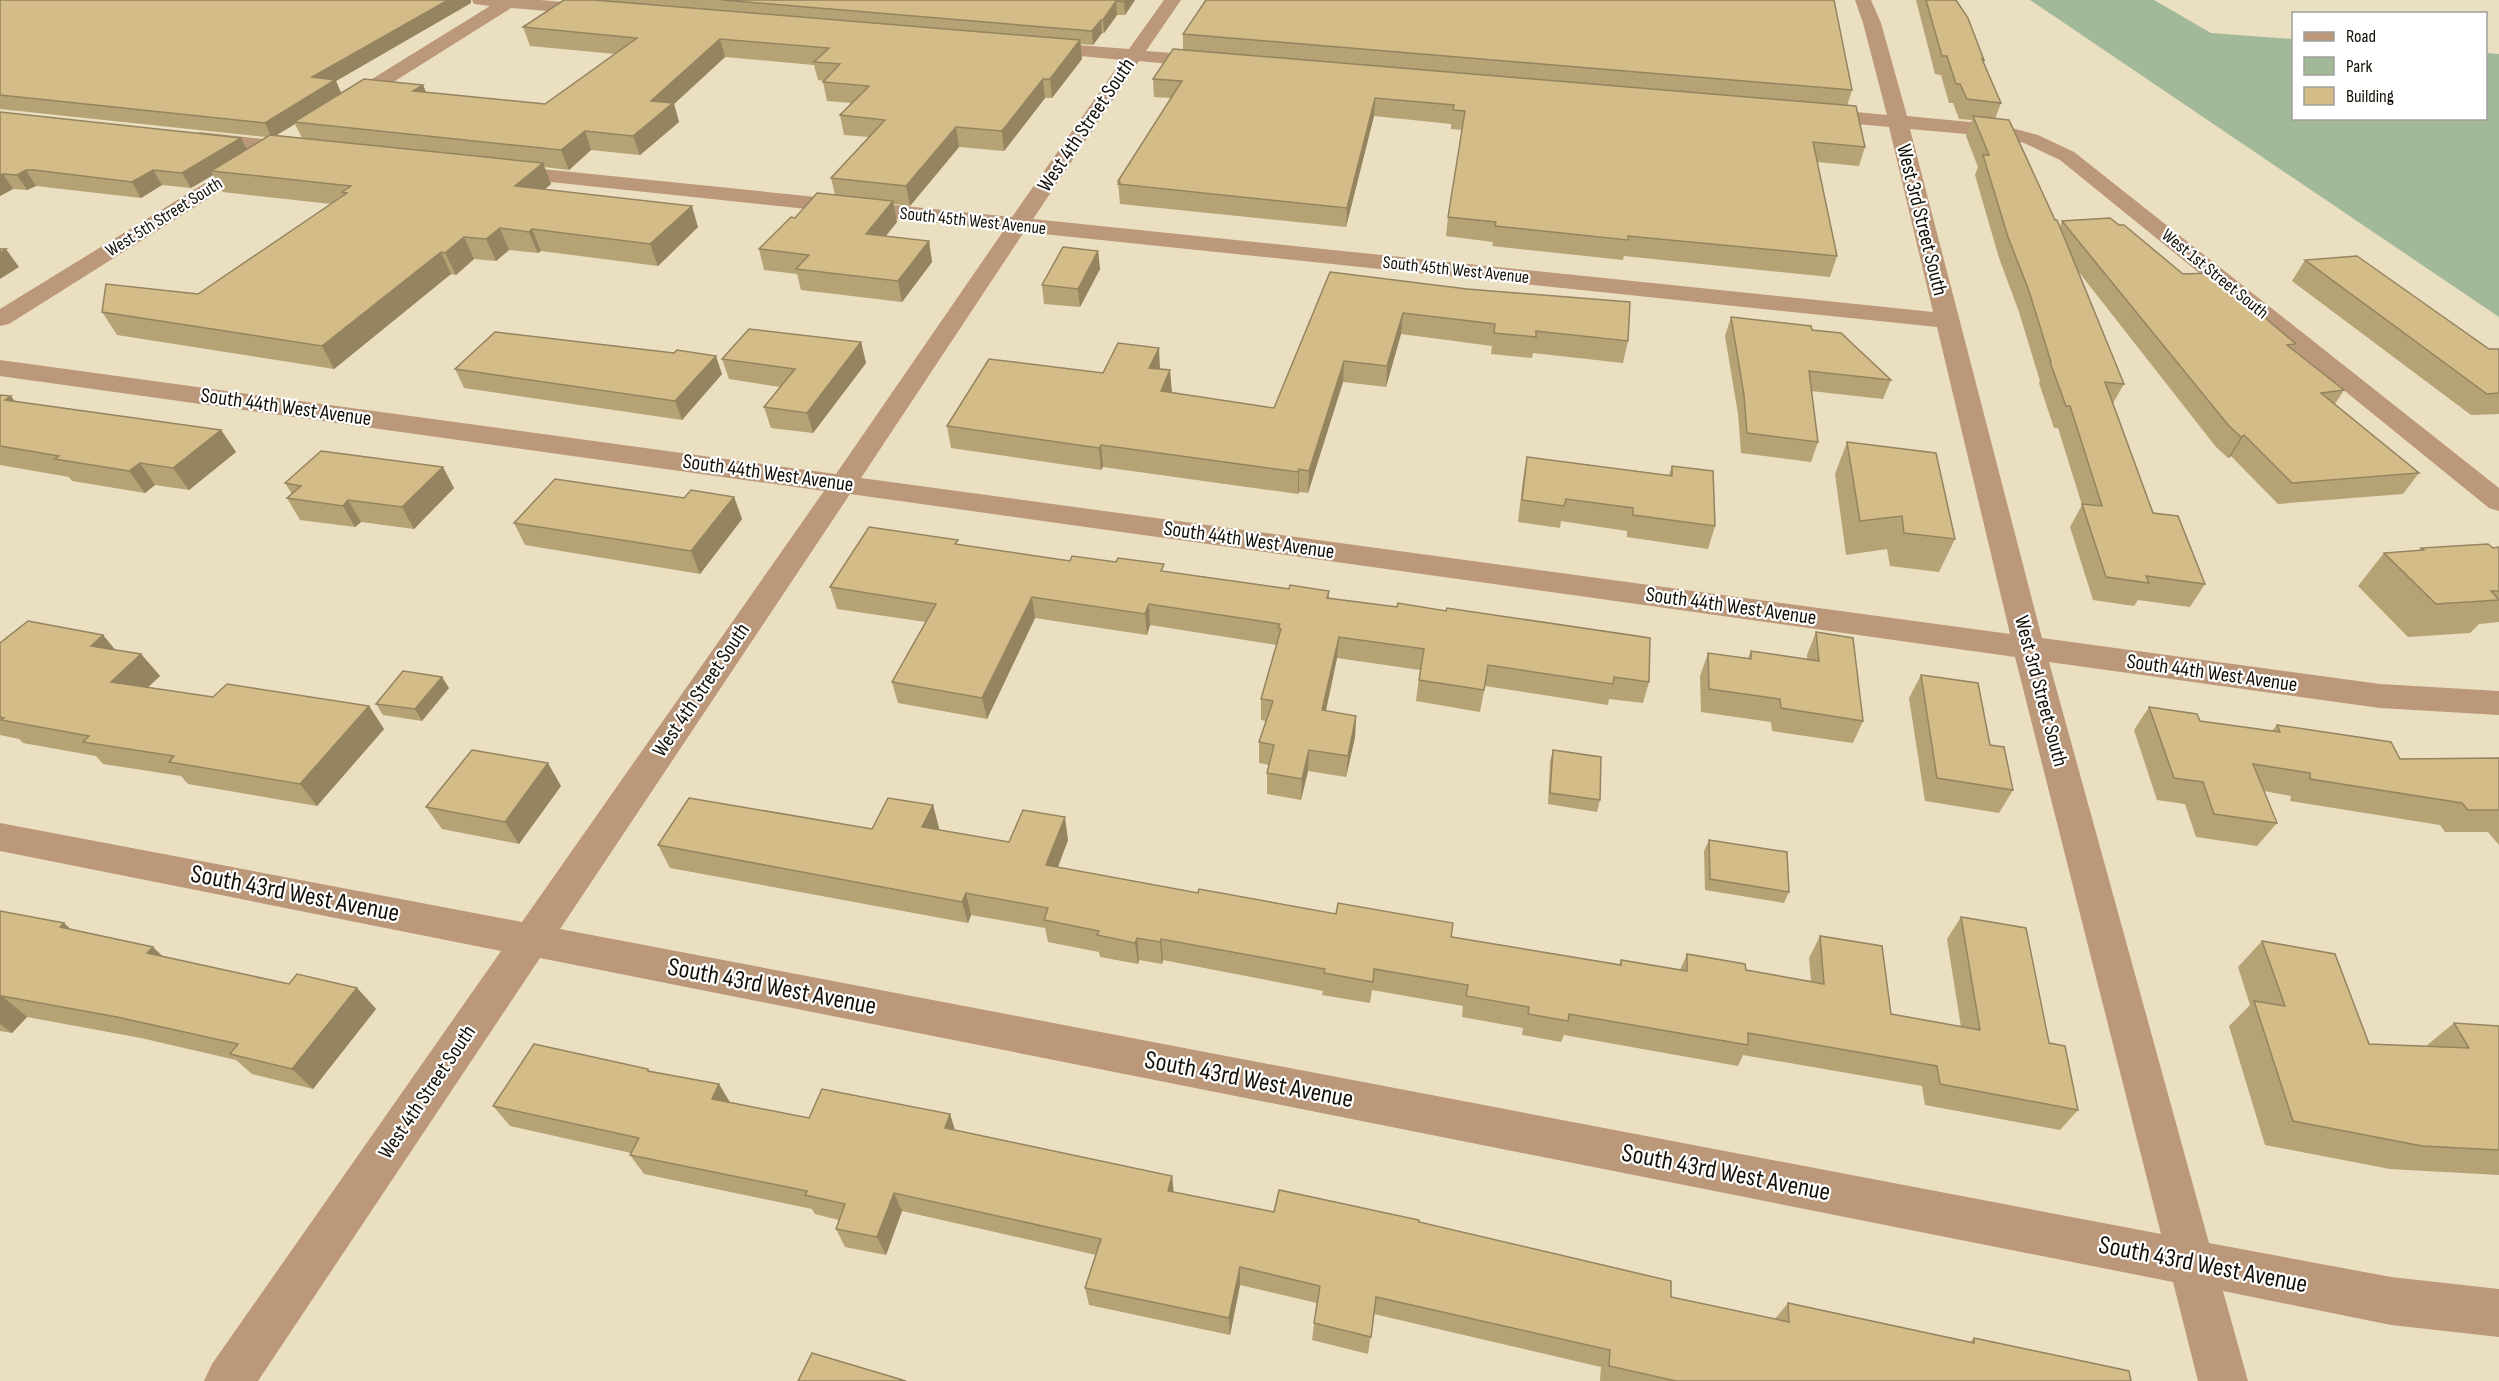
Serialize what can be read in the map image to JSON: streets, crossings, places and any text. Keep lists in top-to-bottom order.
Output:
{
  "streets": {
    "street": [
      "West 4th Street South",
      "West 5th Street South",
      "West 3rd Street South",
      "South 45th West Avenue",
      "West 1st Street South",
      "South 44th West Avenue",
      "South 43rd West Avenue"
    ]
  },
  "crossings": [
    ["West 4th Street South", "South 45th West Avenue"],
    ["West 4th Street South", "South 44th West Avenue"],
    ["West 4th Street South", "South 43rd West Avenue"],
    ["West 3rd Street South", "South 45th West Avenue"],
    ["West 3rd Street South", "West 1st Street South"],
    ["West 3rd Street South", "South 44th West Avenue"],
    ["West 3rd Street South", "South 43rd West Avenue"]
  ],
  "legend": ["Road", "Park", "Building"]
}
